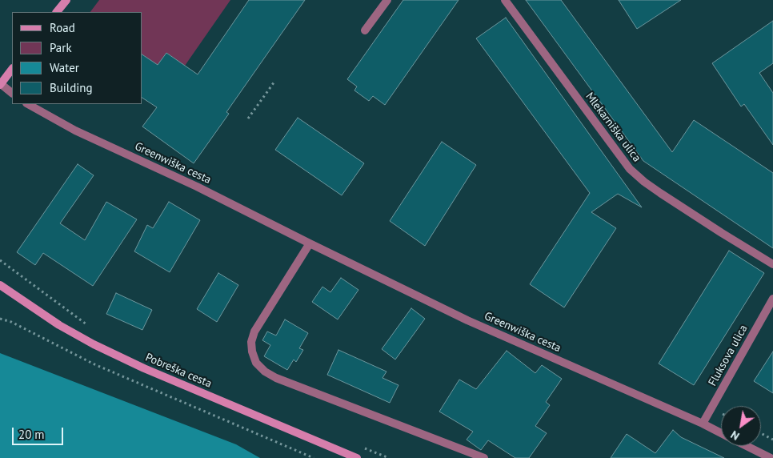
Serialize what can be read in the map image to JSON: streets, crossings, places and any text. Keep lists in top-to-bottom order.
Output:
{
  "streets": {
    "street": [
      "Mlekarniška ulica",
      "Greenwiška cesta",
      "Fluksova ulica",
      "Pobreška cesta"
    ]
  },
  "crossings": [
    ["Greenwiška cesta", "Fluksova ulica"]
  ],
  "legend": [
    "Road",
    "Park",
    "Water",
    "Building"
  ],
  "scale_bar": "20 m",
  "north": "bottom left"
}
